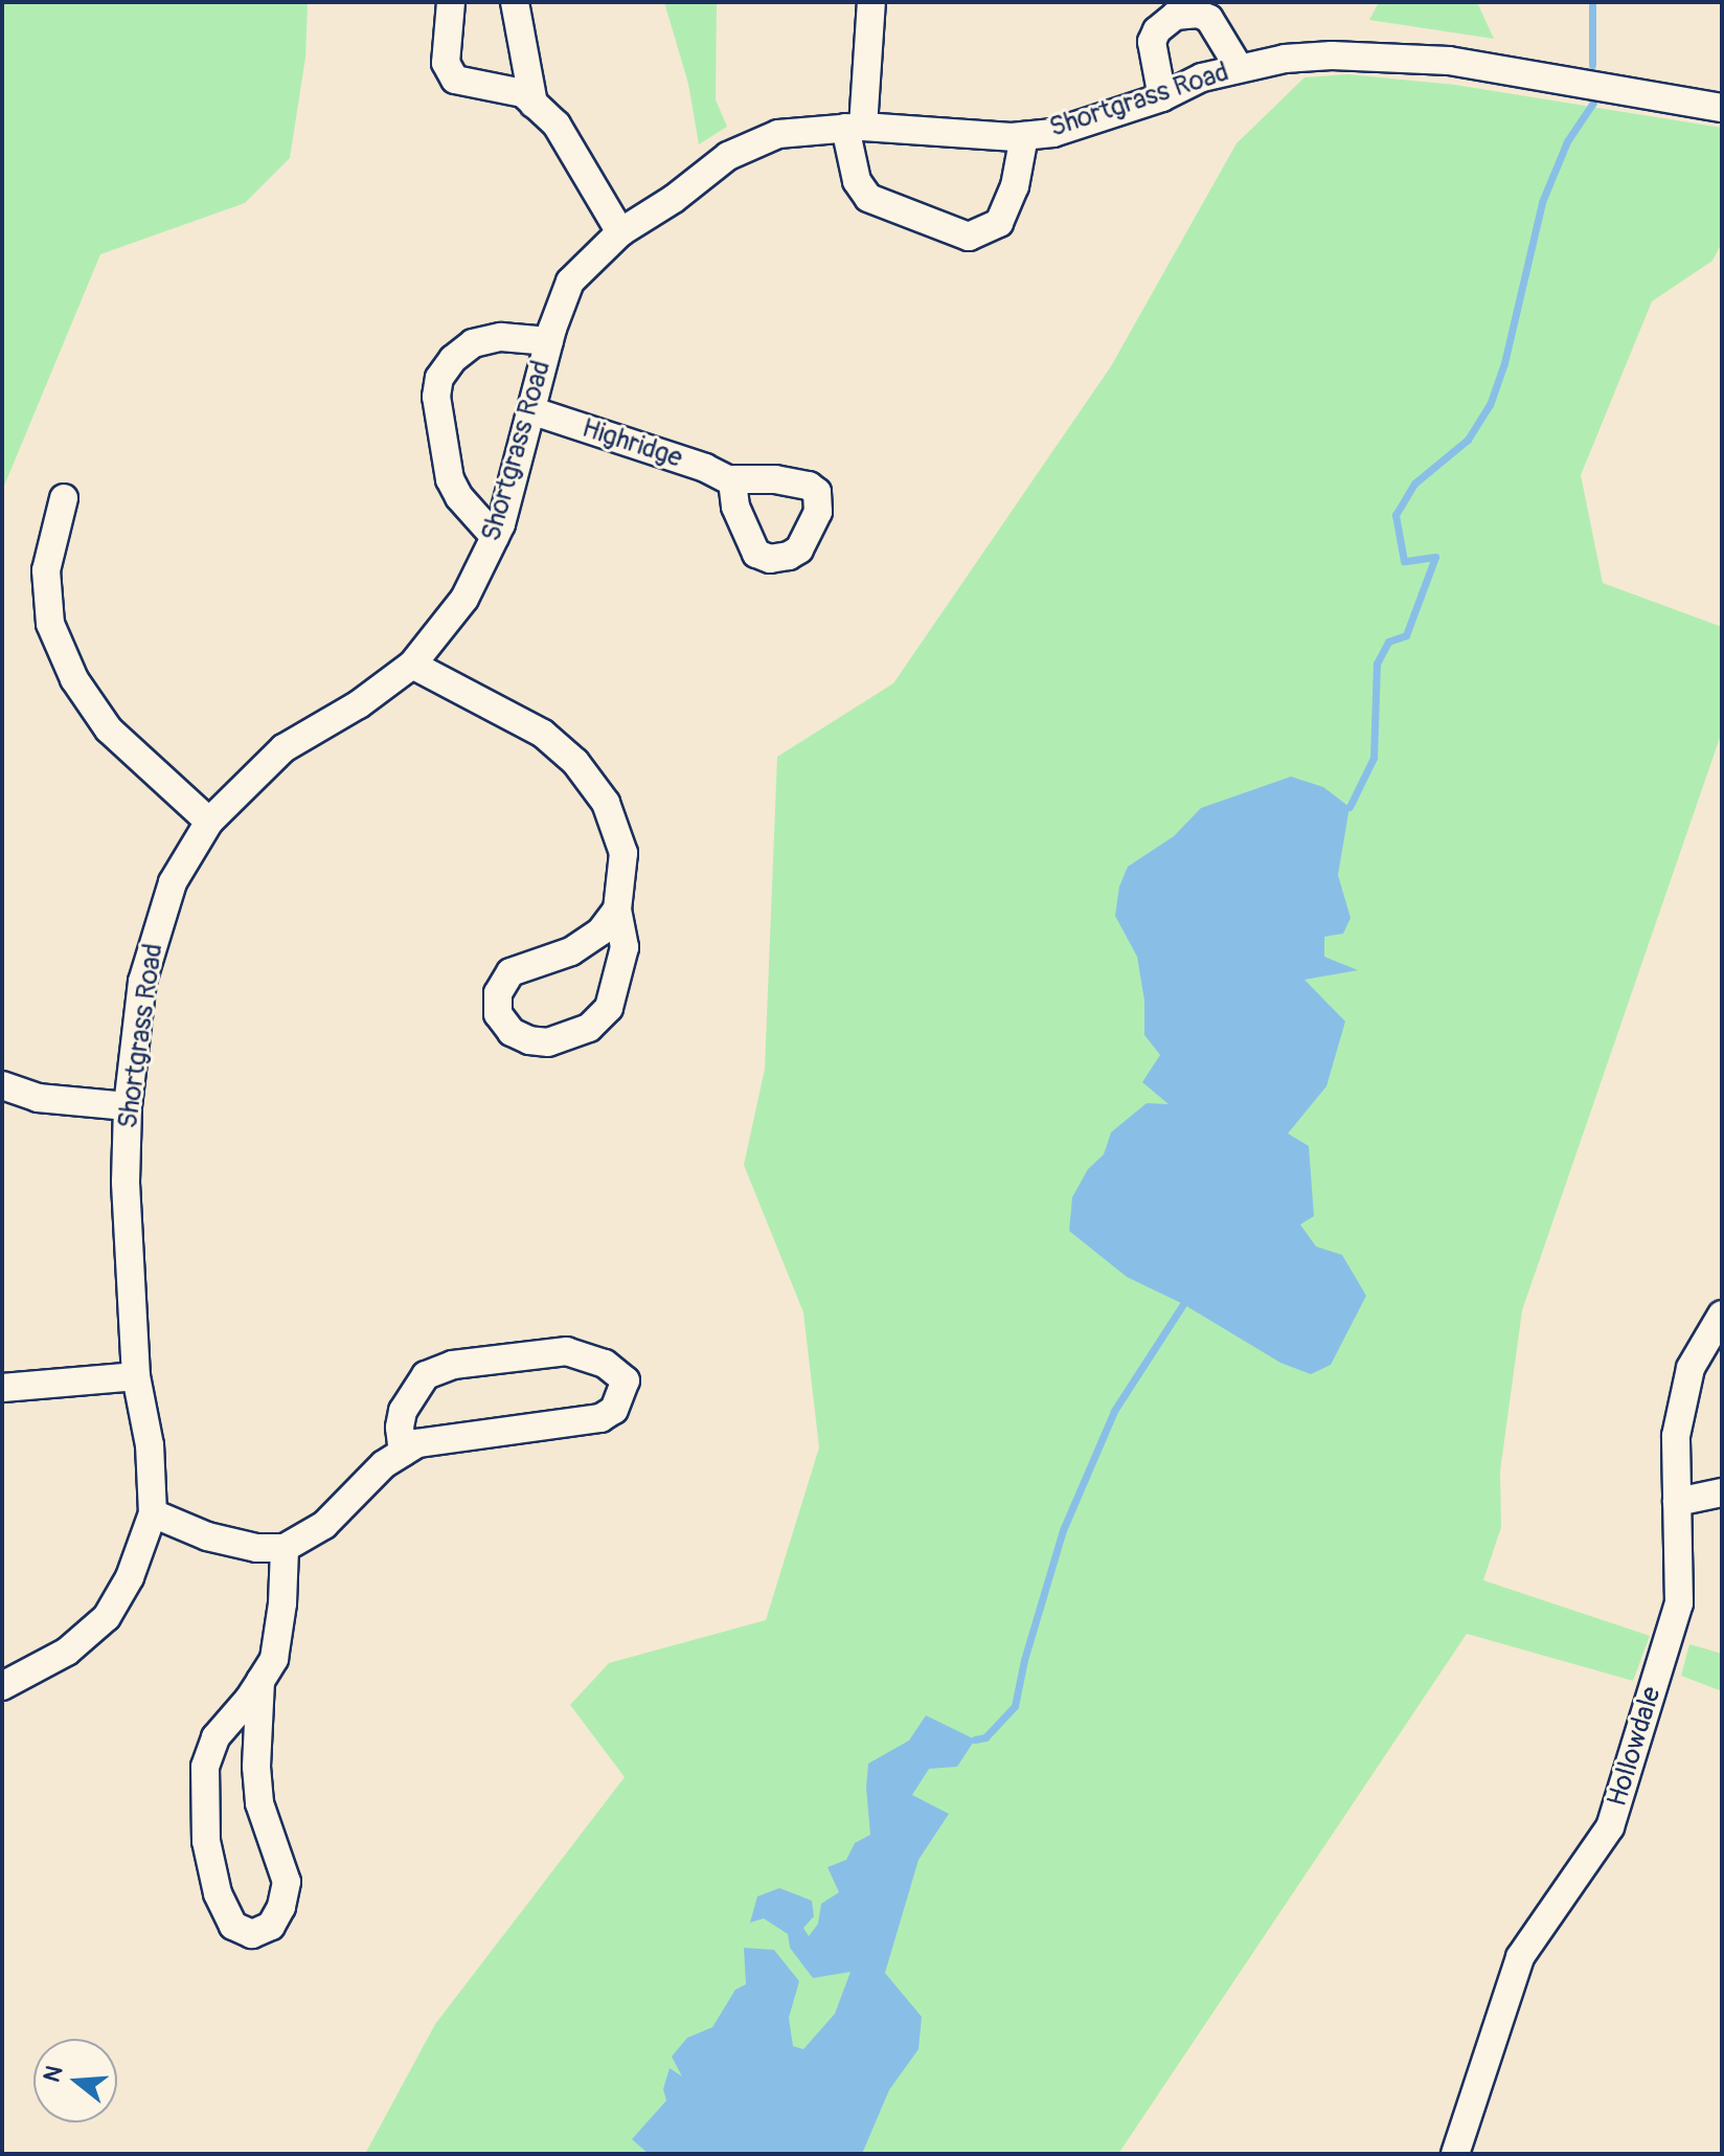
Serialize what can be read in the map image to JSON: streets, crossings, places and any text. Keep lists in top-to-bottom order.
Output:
{
  "streets": {
    "street": ["Shortgrass Road", "Highridge", "Hollowdale"]
  },
  "crossings": [
    ["Shortgrass Road", "Highridge"]
  ],
  "north": "left"
}
